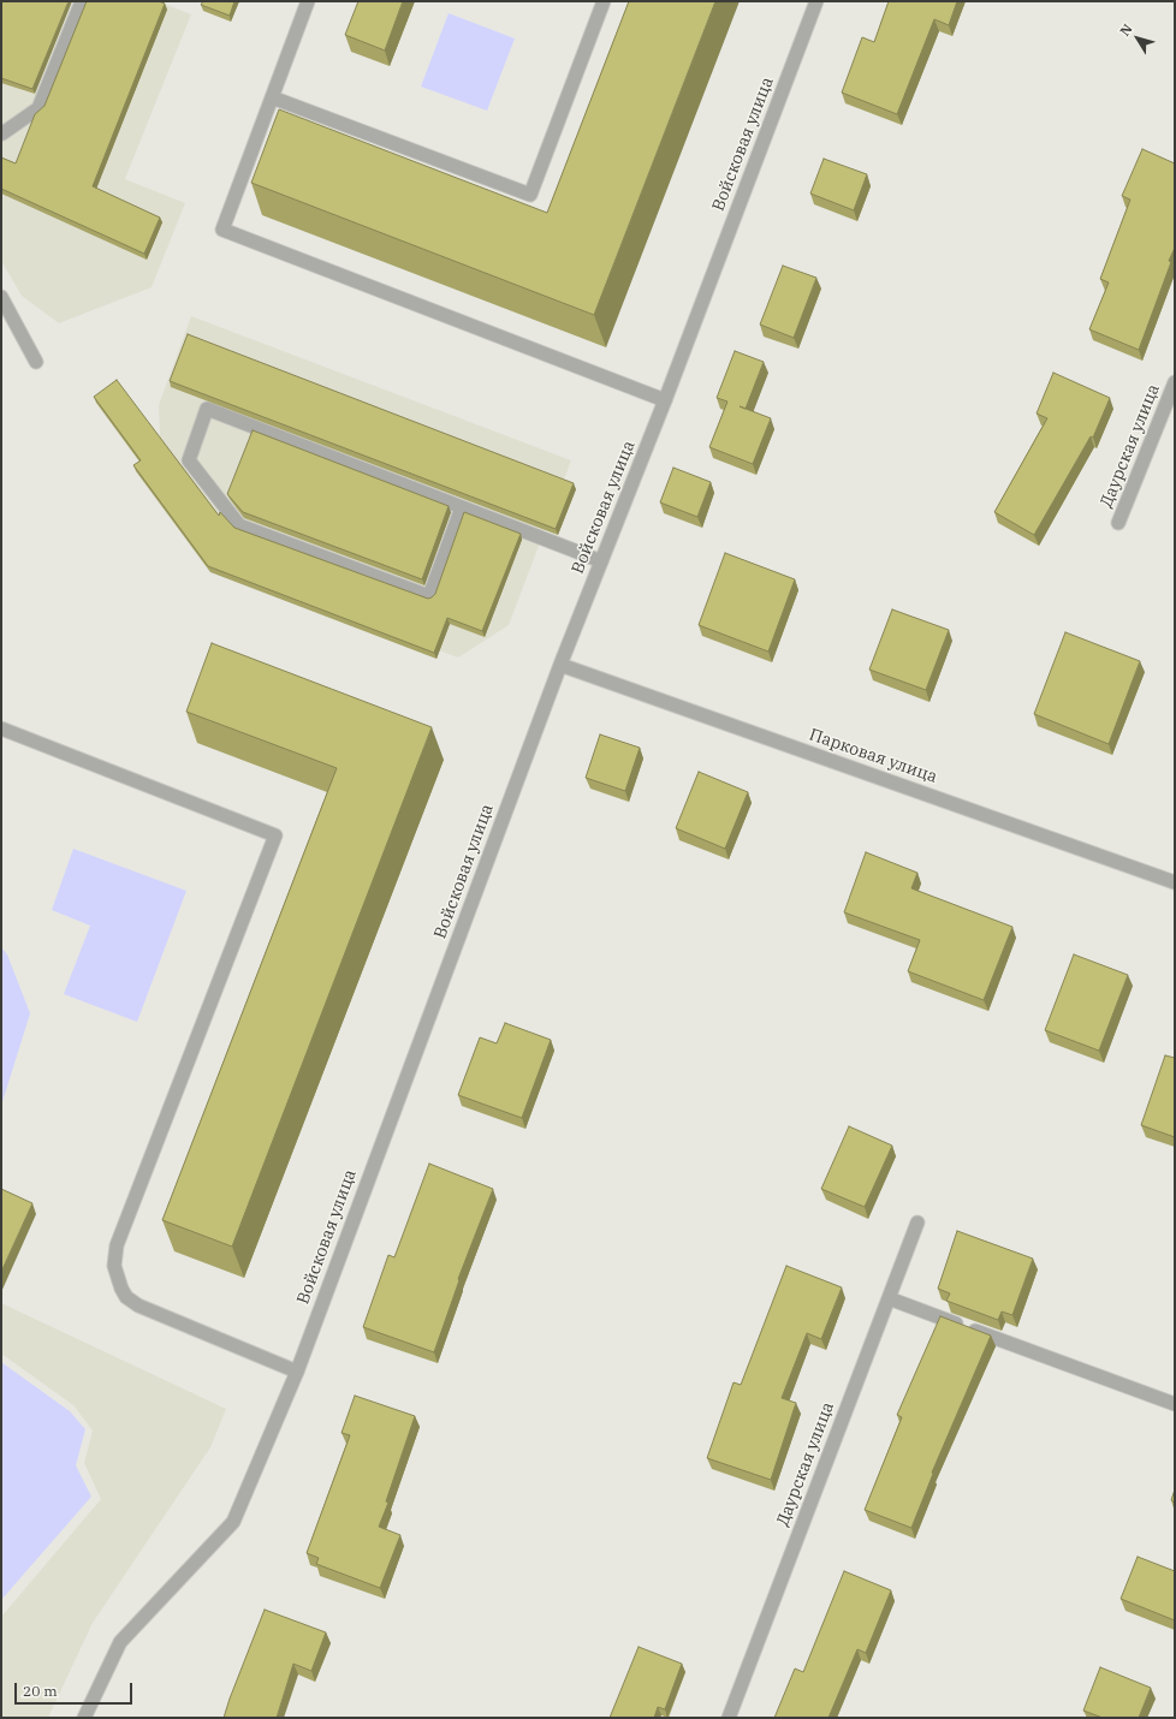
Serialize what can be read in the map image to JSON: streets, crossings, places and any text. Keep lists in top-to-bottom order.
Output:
{
  "streets": {
    "street": ["Войсковая улица", "Даурская улица", "Парковая улица"]
  },
  "crossings": [
    ["Войсковая улица", "Парковая улица"]
  ],
  "scale_bar": "20 m",
  "north": "top left"
}
